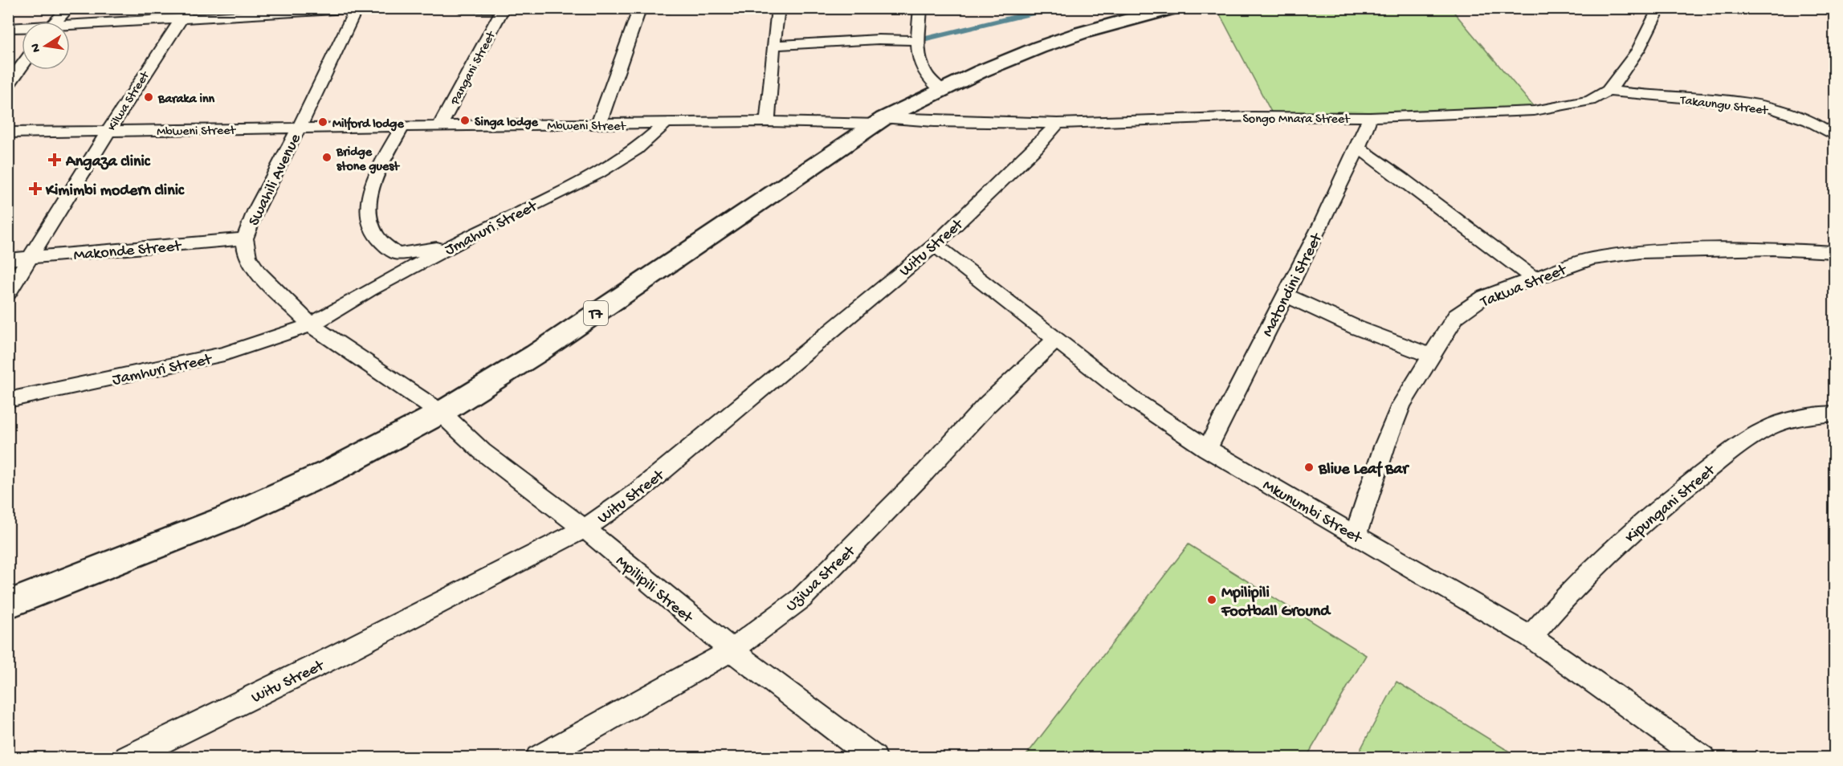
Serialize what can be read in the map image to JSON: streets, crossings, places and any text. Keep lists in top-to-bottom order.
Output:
{
  "streets": {
    "highway": ["T7"],
    "street": [
      "Pangani Street",
      "Kilwa Street",
      "Takaungu Street",
      "Songo Mnara Street",
      "Mbweni Street",
      "Swahili Avenue",
      "Jmahuri Street",
      "Witu Street",
      "Makonde Street",
      "Matondini Street",
      "Takwa Street",
      "Jamhuri Street",
      "Kipungani Street",
      "Mkunumbi Street",
      "Uziwa Street",
      "Mpilipili Street"
    ]
  },
  "crossings": [
    ["Pangani Street", "Mbweni Street"],
    ["Kilwa Street", "Mbweni Street"],
    ["Kilwa Street", "Makonde Street"],
    ["Takaungu Street", "Songo Mnara Street"],
    ["Songo Mnara Street", "Mbweni Street"],
    ["Songo Mnara Street", "Witu Street"],
    ["Songo Mnara Street", "Matondini Street"],
    ["Songo Mnara Street", "T7"],
    ["Mbweni Street", "Swahili Avenue"],
    ["Mbweni Street", "Jmahuri Street"],
    ["Mbweni Street", "T7"],
    ["Swahili Avenue", "Jmahuri Street"],
    ["Swahili Avenue", "Makonde Street"],
    ["Swahili Avenue", "T7"],
    ["Swahili Avenue", "Jamhuri Street"],
    ["Swahili Avenue", "Mpilipili Street"],
    ["Jmahuri Street", "Jamhuri Street"],
    ["Witu Street", "Mkunumbi Street"],
    ["Witu Street", "Mpilipili Street"],
    ["Matondini Street", "Mkunumbi Street"],
    ["Takwa Street", "Mkunumbi Street"],
    ["T7", "Mpilipili Street"],
    ["Kipungani Street", "Mkunumbi Street"],
    ["Mkunumbi Street", "Uziwa Street"],
    ["Uziwa Street", "Mpilipili Street"]
  ],
  "places": {
    "other": [
      "Baraka inn",
      "Singa lodge",
      "Milford lodge",
      "Bridge stone guest",
      "Bliue Leaf Bar",
      "Mpilipili Football Ground"
    ],
    "health": ["Angaza clinic", "Kimimbi modern clinic"]
  },
  "north": "left"
}
